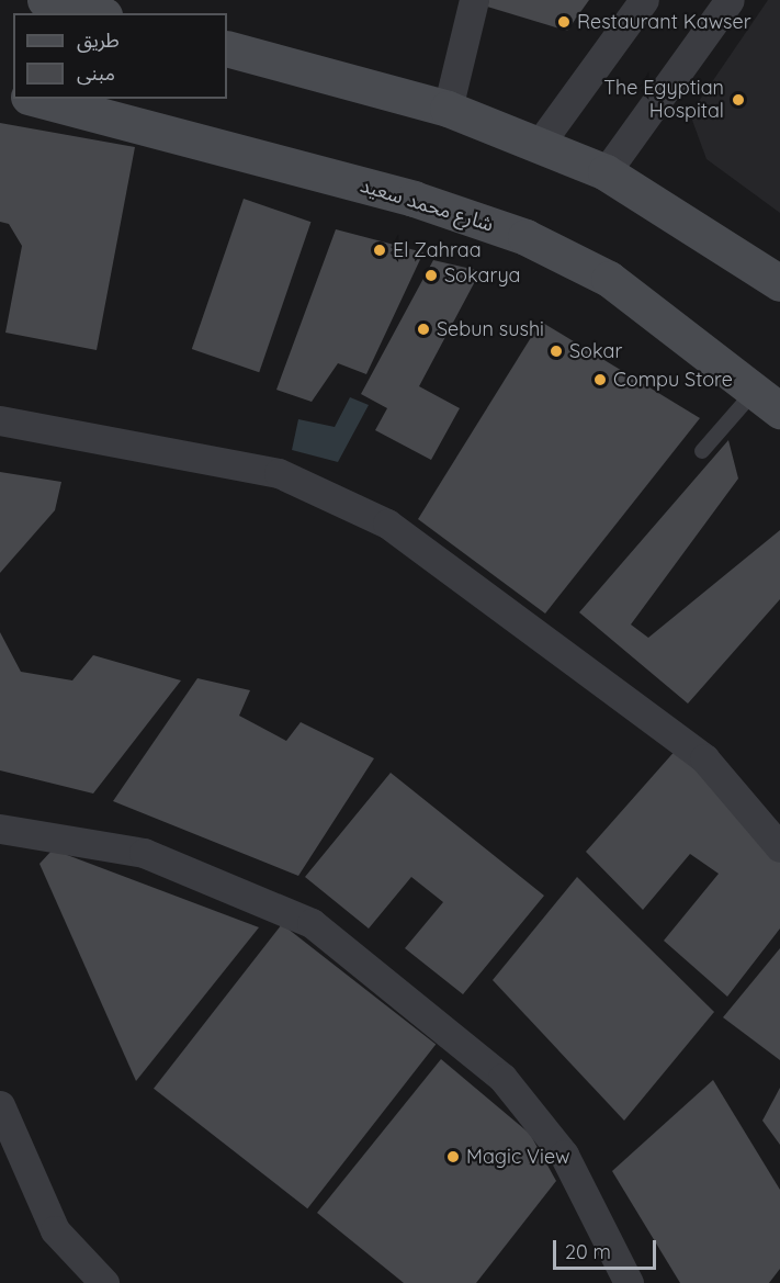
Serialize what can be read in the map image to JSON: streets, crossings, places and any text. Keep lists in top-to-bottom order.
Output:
{
  "streets": {
    "street": ["شارع محمد سعيد"]
  },
  "places": [
    "Restaurant Kawser",
    "The Egyptian Hospital",
    "El Zahraa",
    "Sokarya",
    "Sebun sushi",
    "Sokar",
    "Compu Store",
    "Magic View"
  ],
  "legend": ["طريق", "مبنى"],
  "scale_bar": "20 m"
}
